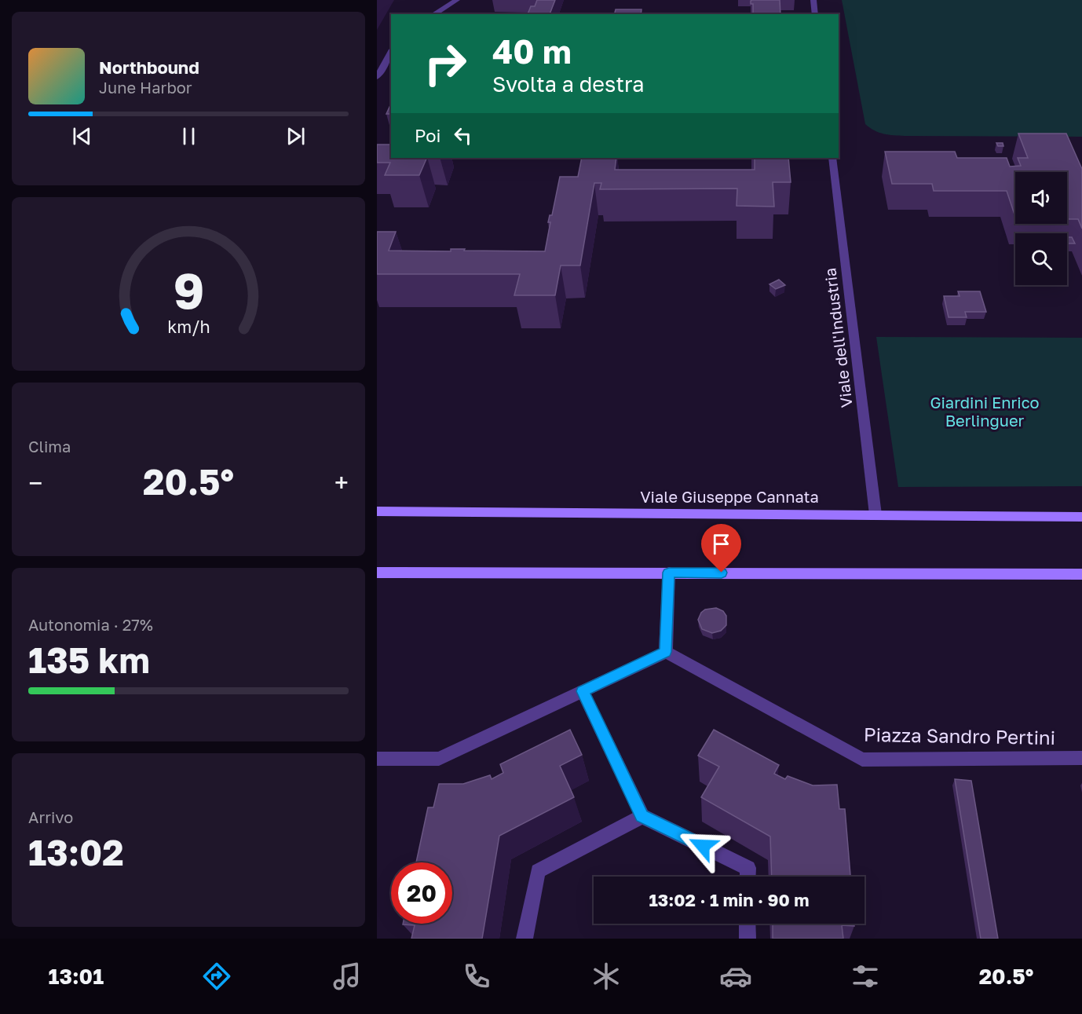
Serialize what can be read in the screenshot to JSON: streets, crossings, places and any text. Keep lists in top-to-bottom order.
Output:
{
  "streets": {
    "street": ["Viale dell'Industria", "Viale Giuseppe Cannata", "Piazza Sandro Pertini"]
  },
  "crossings": [
    ["Viale dell'Industria", "Viale Giuseppe Cannata"]
  ],
  "parks": ["Giardini Enrico Berlinguer"],
  "page": {
    "turn": ["40 m", "Svolta a destra"],
    "song": ["Northbound", "June Harbor"],
    "then": "Poi",
    "tile": [
      "Clima",
      ["Autonomia · 27%", "135 km"],
      ["Arrivo", "13:02"]
    ],
    "heat": ["−", "20.5°", "+"],
    "limit": "20",
    "trip": "13:02 · 1 min · 90 m",
    "tabs": ["13:01", "20.5°"],
    "gauge": ["9", "km/h"]
  }
}
